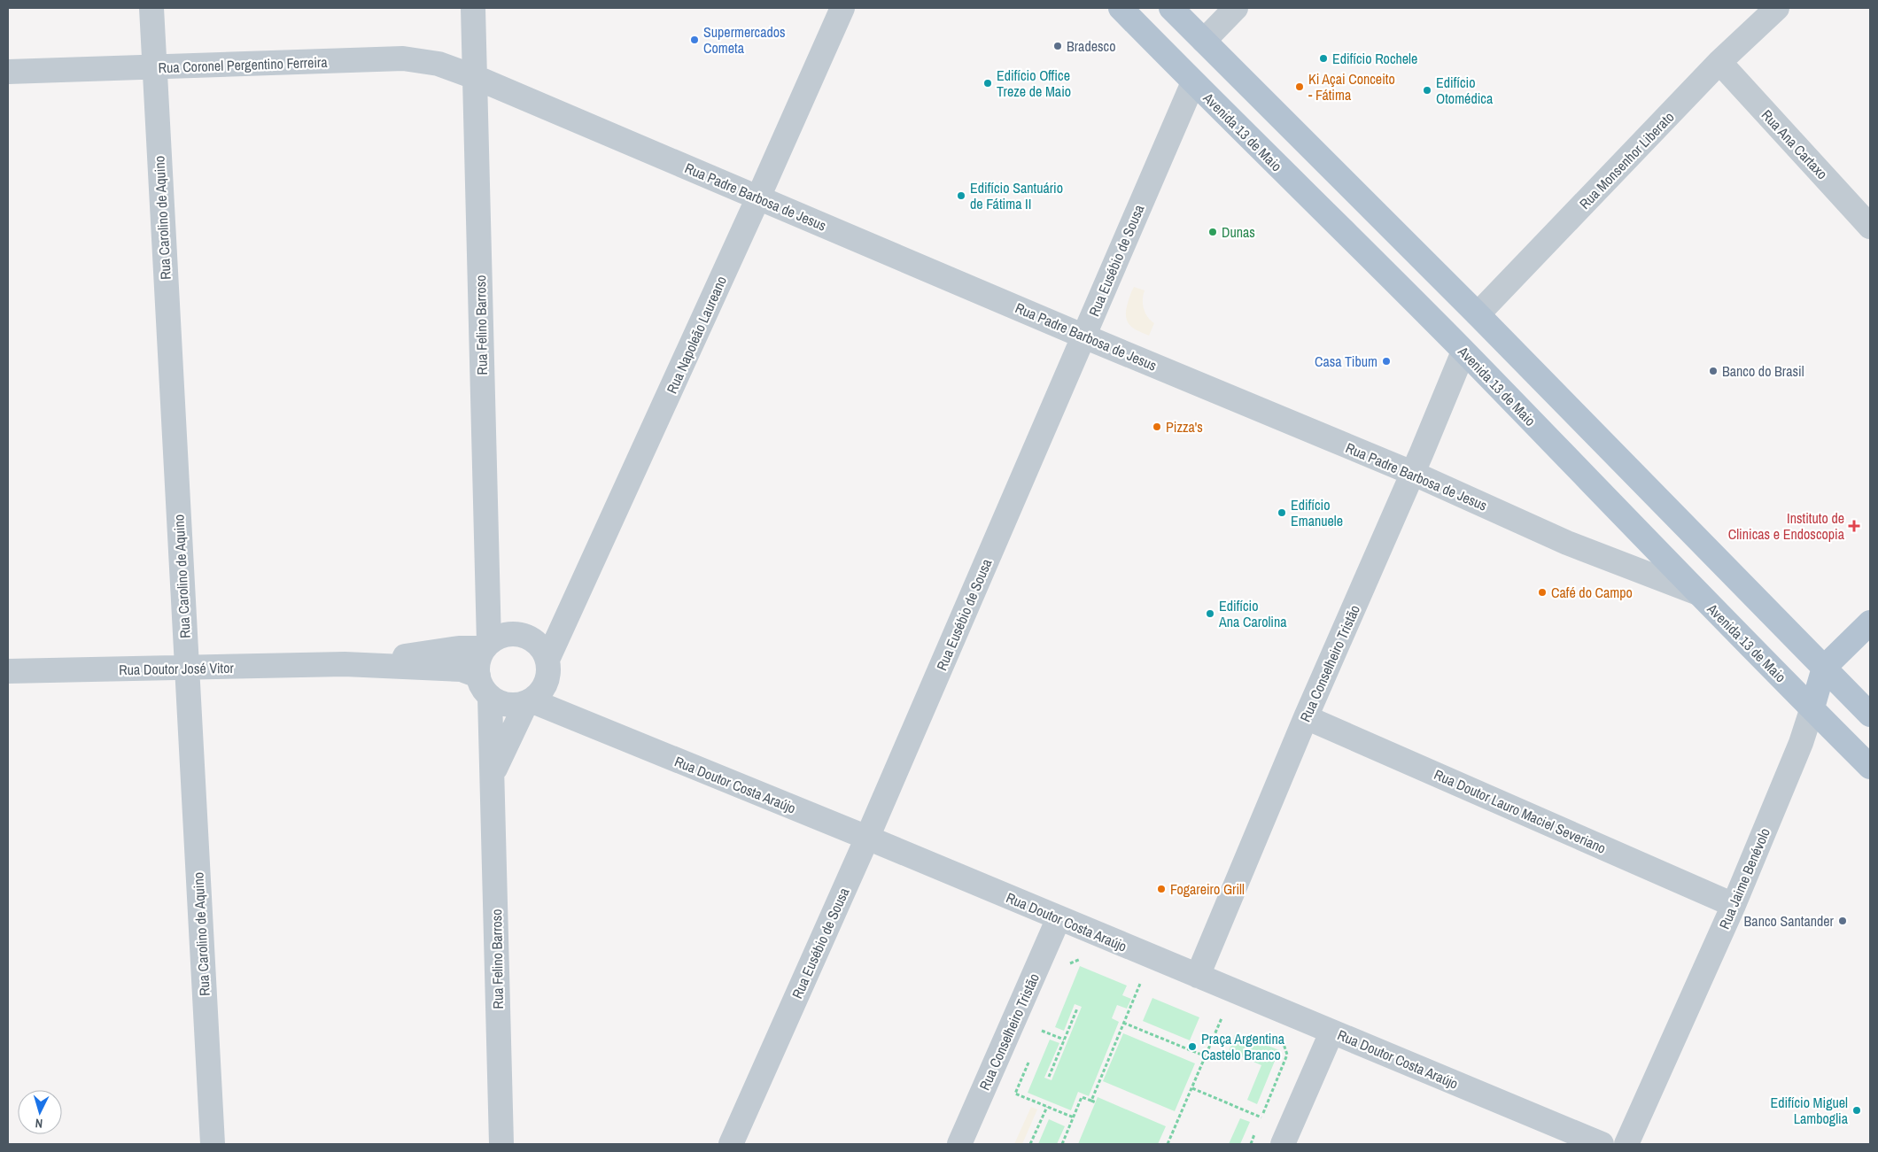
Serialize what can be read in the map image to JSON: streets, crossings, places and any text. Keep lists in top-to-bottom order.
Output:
{
  "streets": {
    "main road": ["Avenida 13 de Maio", "Rua Jaime Benévolo"],
    "street": [
      "Rua Coronel Pergentino Ferreira",
      "Rua Ana Cartaxo",
      "Rua Monsenhor Liberato",
      "Rua Padre Barbosa de Jesus",
      "Rua Carolino de Aquino",
      "Rua Eusébio de Sousa",
      "Rua Felino Barroso",
      "Rua Napoleão Laureano",
      "Rua Conselheiro Tristão",
      "Rua Doutor José Vitor",
      "Rua Doutor Costa Araújo",
      "Rua Doutor Lauro Maciel Severiano"
    ]
  },
  "crossings": [
    ["Rua Coronel Pergentino Ferreira", "Rua Padre Barbosa de Jesus"],
    ["Rua Coronel Pergentino Ferreira", "Rua Carolino de Aquino"],
    ["Rua Coronel Pergentino Ferreira", "Rua Felino Barroso"],
    ["Avenida 13 de Maio", "Rua Padre Barbosa de Jesus"],
    ["Avenida 13 de Maio", "Rua Eusébio de Sousa"],
    ["Avenida 13 de Maio", "Rua Conselheiro Tristão"],
    ["Avenida 13 de Maio", "Rua Jaime Benévolo"],
    ["Rua Ana Cartaxo", "Rua Monsenhor Liberato"],
    ["Rua Padre Barbosa de Jesus", "Rua Eusébio de Sousa"],
    ["Rua Padre Barbosa de Jesus", "Rua Felino Barroso"],
    ["Rua Padre Barbosa de Jesus", "Rua Napoleão Laureano"],
    ["Rua Padre Barbosa de Jesus", "Rua Conselheiro Tristão"],
    ["Rua Carolino de Aquino", "Rua Doutor José Vitor"],
    ["Rua Eusébio de Sousa", "Rua Doutor Costa Araújo"],
    ["Rua Felino Barroso", "Rua Napoleão Laureano"],
    ["Rua Felino Barroso", "Rua Doutor José Vitor"],
    ["Rua Felino Barroso", "Rua Doutor Costa Araújo"],
    ["Rua Napoleão Laureano", "Rua Doutor José Vitor"],
    ["Rua Napoleão Laureano", "Rua Doutor Costa Araújo"],
    ["Rua Conselheiro Tristão", "Rua Doutor Costa Araújo"],
    ["Rua Conselheiro Tristão", "Rua Doutor Lauro Maciel Severiano"],
    ["Rua Doutor José Vitor", "Rua Doutor Costa Araújo"],
    ["Rua Doutor Lauro Maciel Severiano", "Rua Jaime Benévolo"]
  ],
  "places": {
    "other": [
      "Supermercados Cometa",
      "Bradesco",
      "Edifício Rochele",
      "Edifício Office Treze de Maio",
      "Ki Açai Conceito - Fátima",
      "Edifício Otomédica",
      "Edifício Santuário de Fátima II",
      "Dunas",
      "Casa Tibum",
      "Banco do Brasil",
      "Pizza's",
      "Edifício Emanuele",
      "Café do Campo",
      "Edifício Ana Carolina",
      "Fogareiro Grill",
      "Banco Santander",
      "Praça Argentina Castelo Branco",
      "Edifício Miguel Lamboglia"
    ],
    "health": ["Instituto de Clinicas e Endoscopia"]
  },
  "north": "bottom"
}
